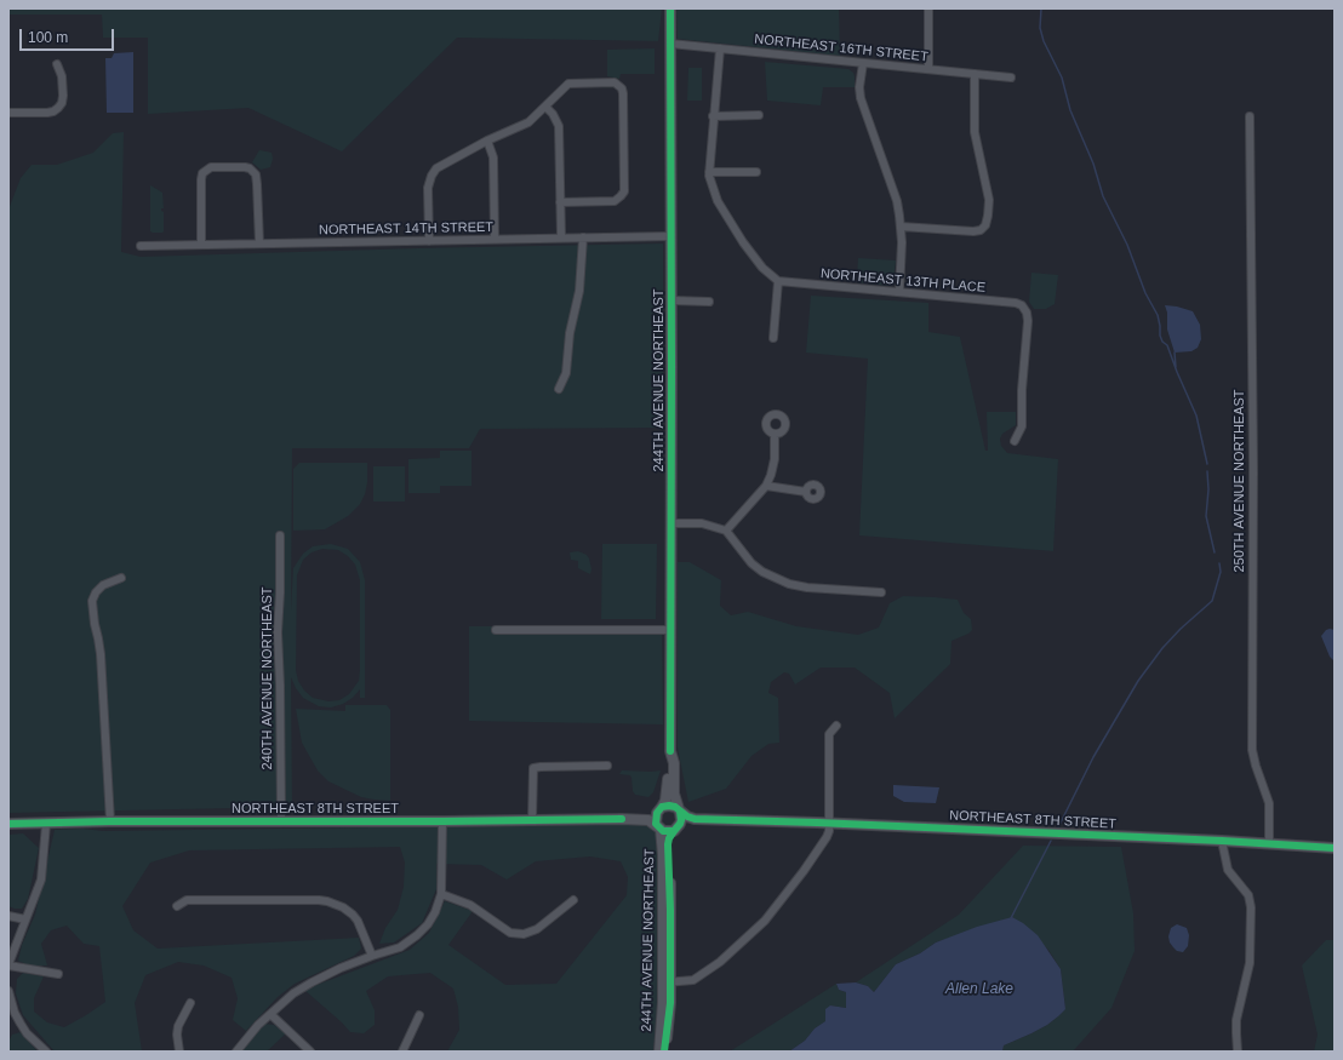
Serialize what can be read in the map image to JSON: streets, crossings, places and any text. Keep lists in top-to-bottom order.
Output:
{
  "streets": {
    "street": [
      "NORTHEAST 16TH STREET",
      "NORTHEAST 14TH STREET",
      "NORTHEAST 13TH PLACE",
      "244TH AVENUE NORTHEAST",
      "250TH AVENUE NORTHEAST",
      "240TH AVENUE NORTHEAST",
      "NORTHEAST 8TH STREET"
    ]
  },
  "crossings": [
    ["NORTHEAST 16TH STREET", "244TH AVENUE NORTHEAST"],
    ["NORTHEAST 14TH STREET", "244TH AVENUE NORTHEAST"],
    ["244TH AVENUE NORTHEAST", "NORTHEAST 8TH STREET"],
    ["250TH AVENUE NORTHEAST", "NORTHEAST 8TH STREET"],
    ["240TH AVENUE NORTHEAST", "NORTHEAST 8TH STREET"]
  ],
  "water": ["Allen Lake"],
  "scale_bar": "100 m"
}
